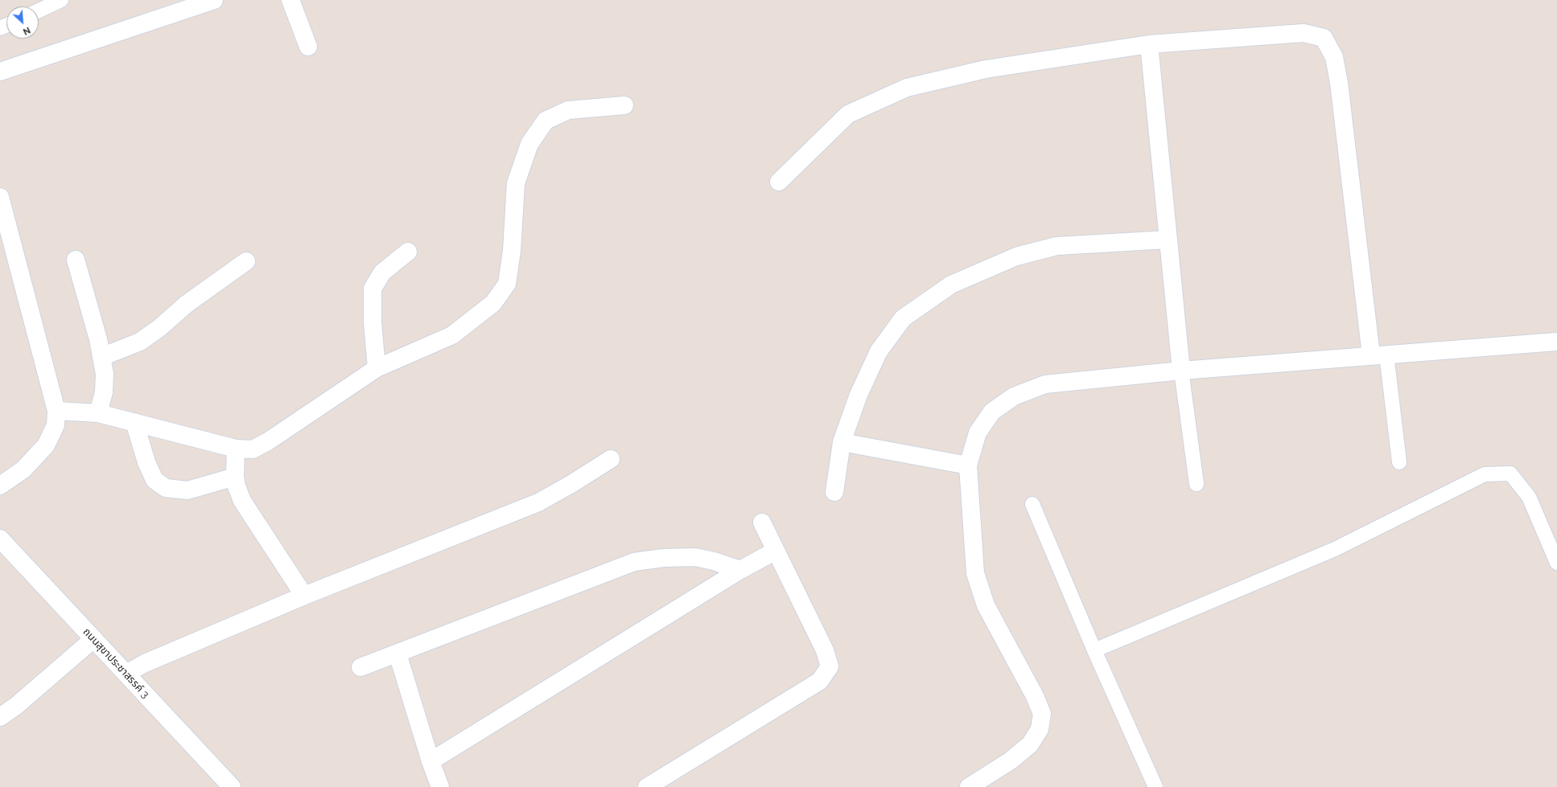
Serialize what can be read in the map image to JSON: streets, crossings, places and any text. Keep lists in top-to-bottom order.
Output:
{
  "streets": {
    "street": ["ถนนสุขาประชาสรรค์ 3"]
  },
  "north": "bottom right"
}
